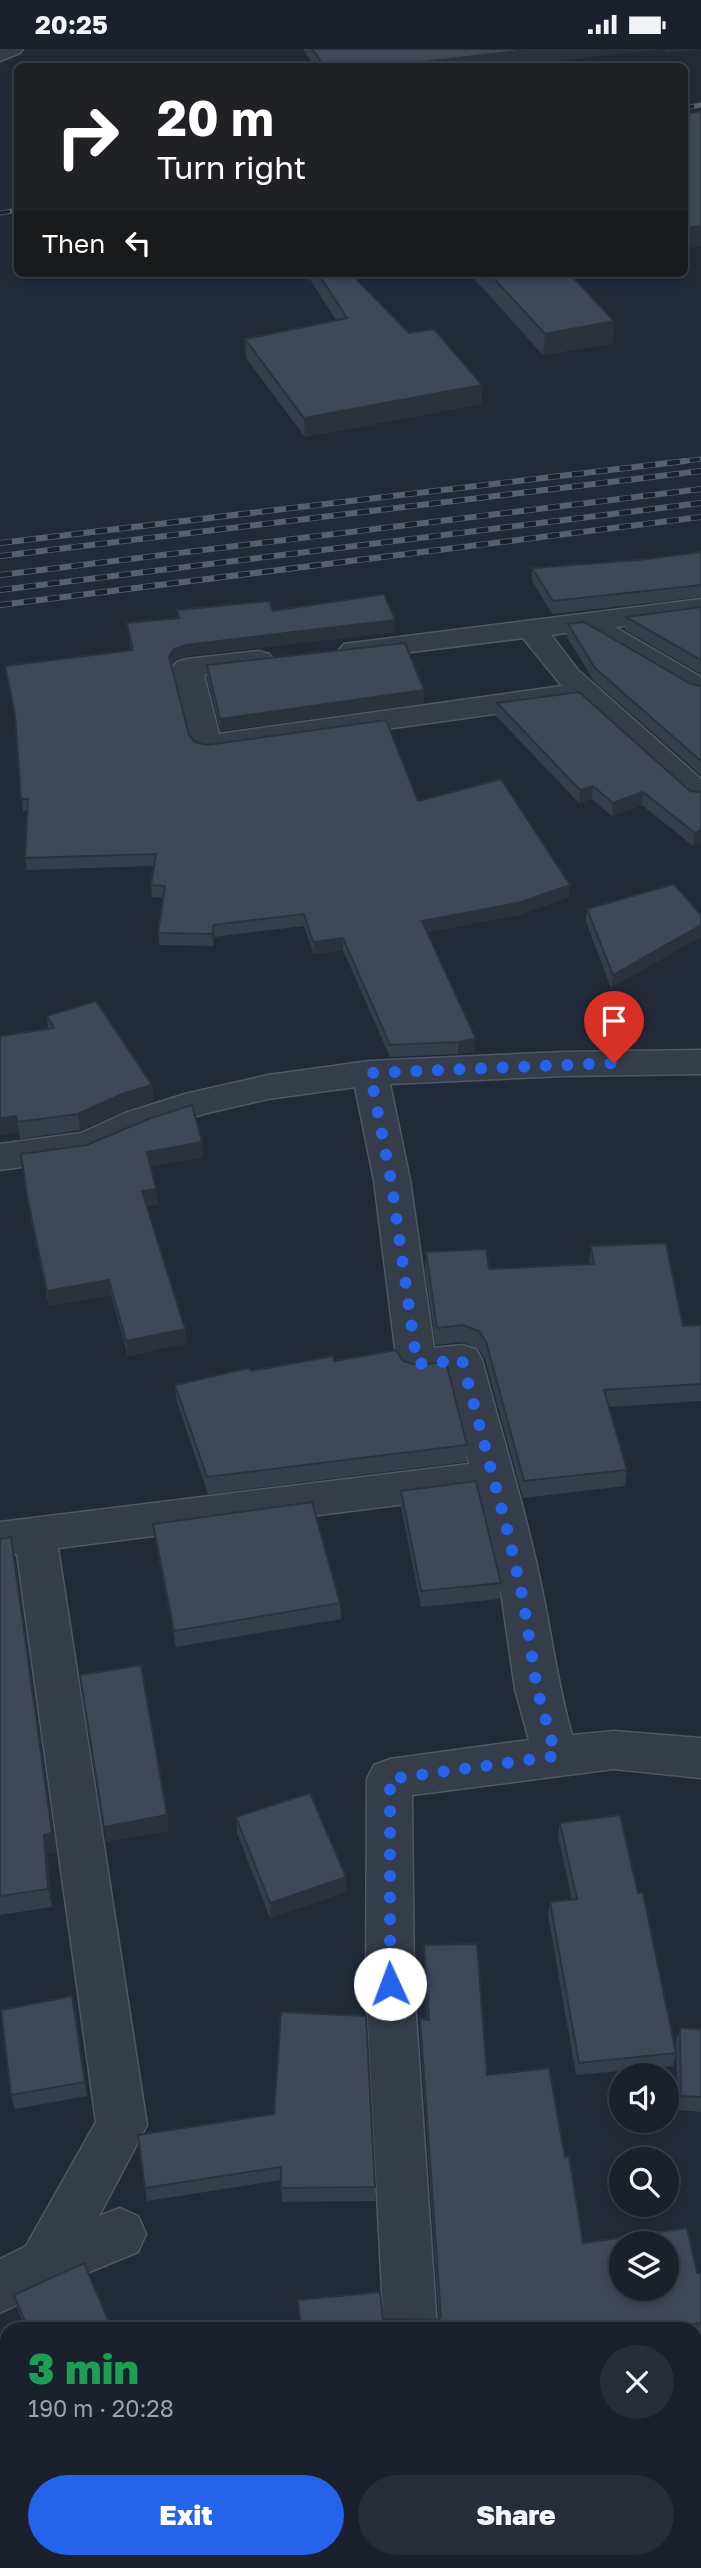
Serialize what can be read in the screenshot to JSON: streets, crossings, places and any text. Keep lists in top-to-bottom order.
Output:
{
  "page": {
    "status": "20:25",
    "turn": ["20 m", "Turn right"],
    "then": "Then",
    "heading": ["3 min", "190 m · 20:28"],
    "buttons": ["Exit", "Share"]
  }
}
